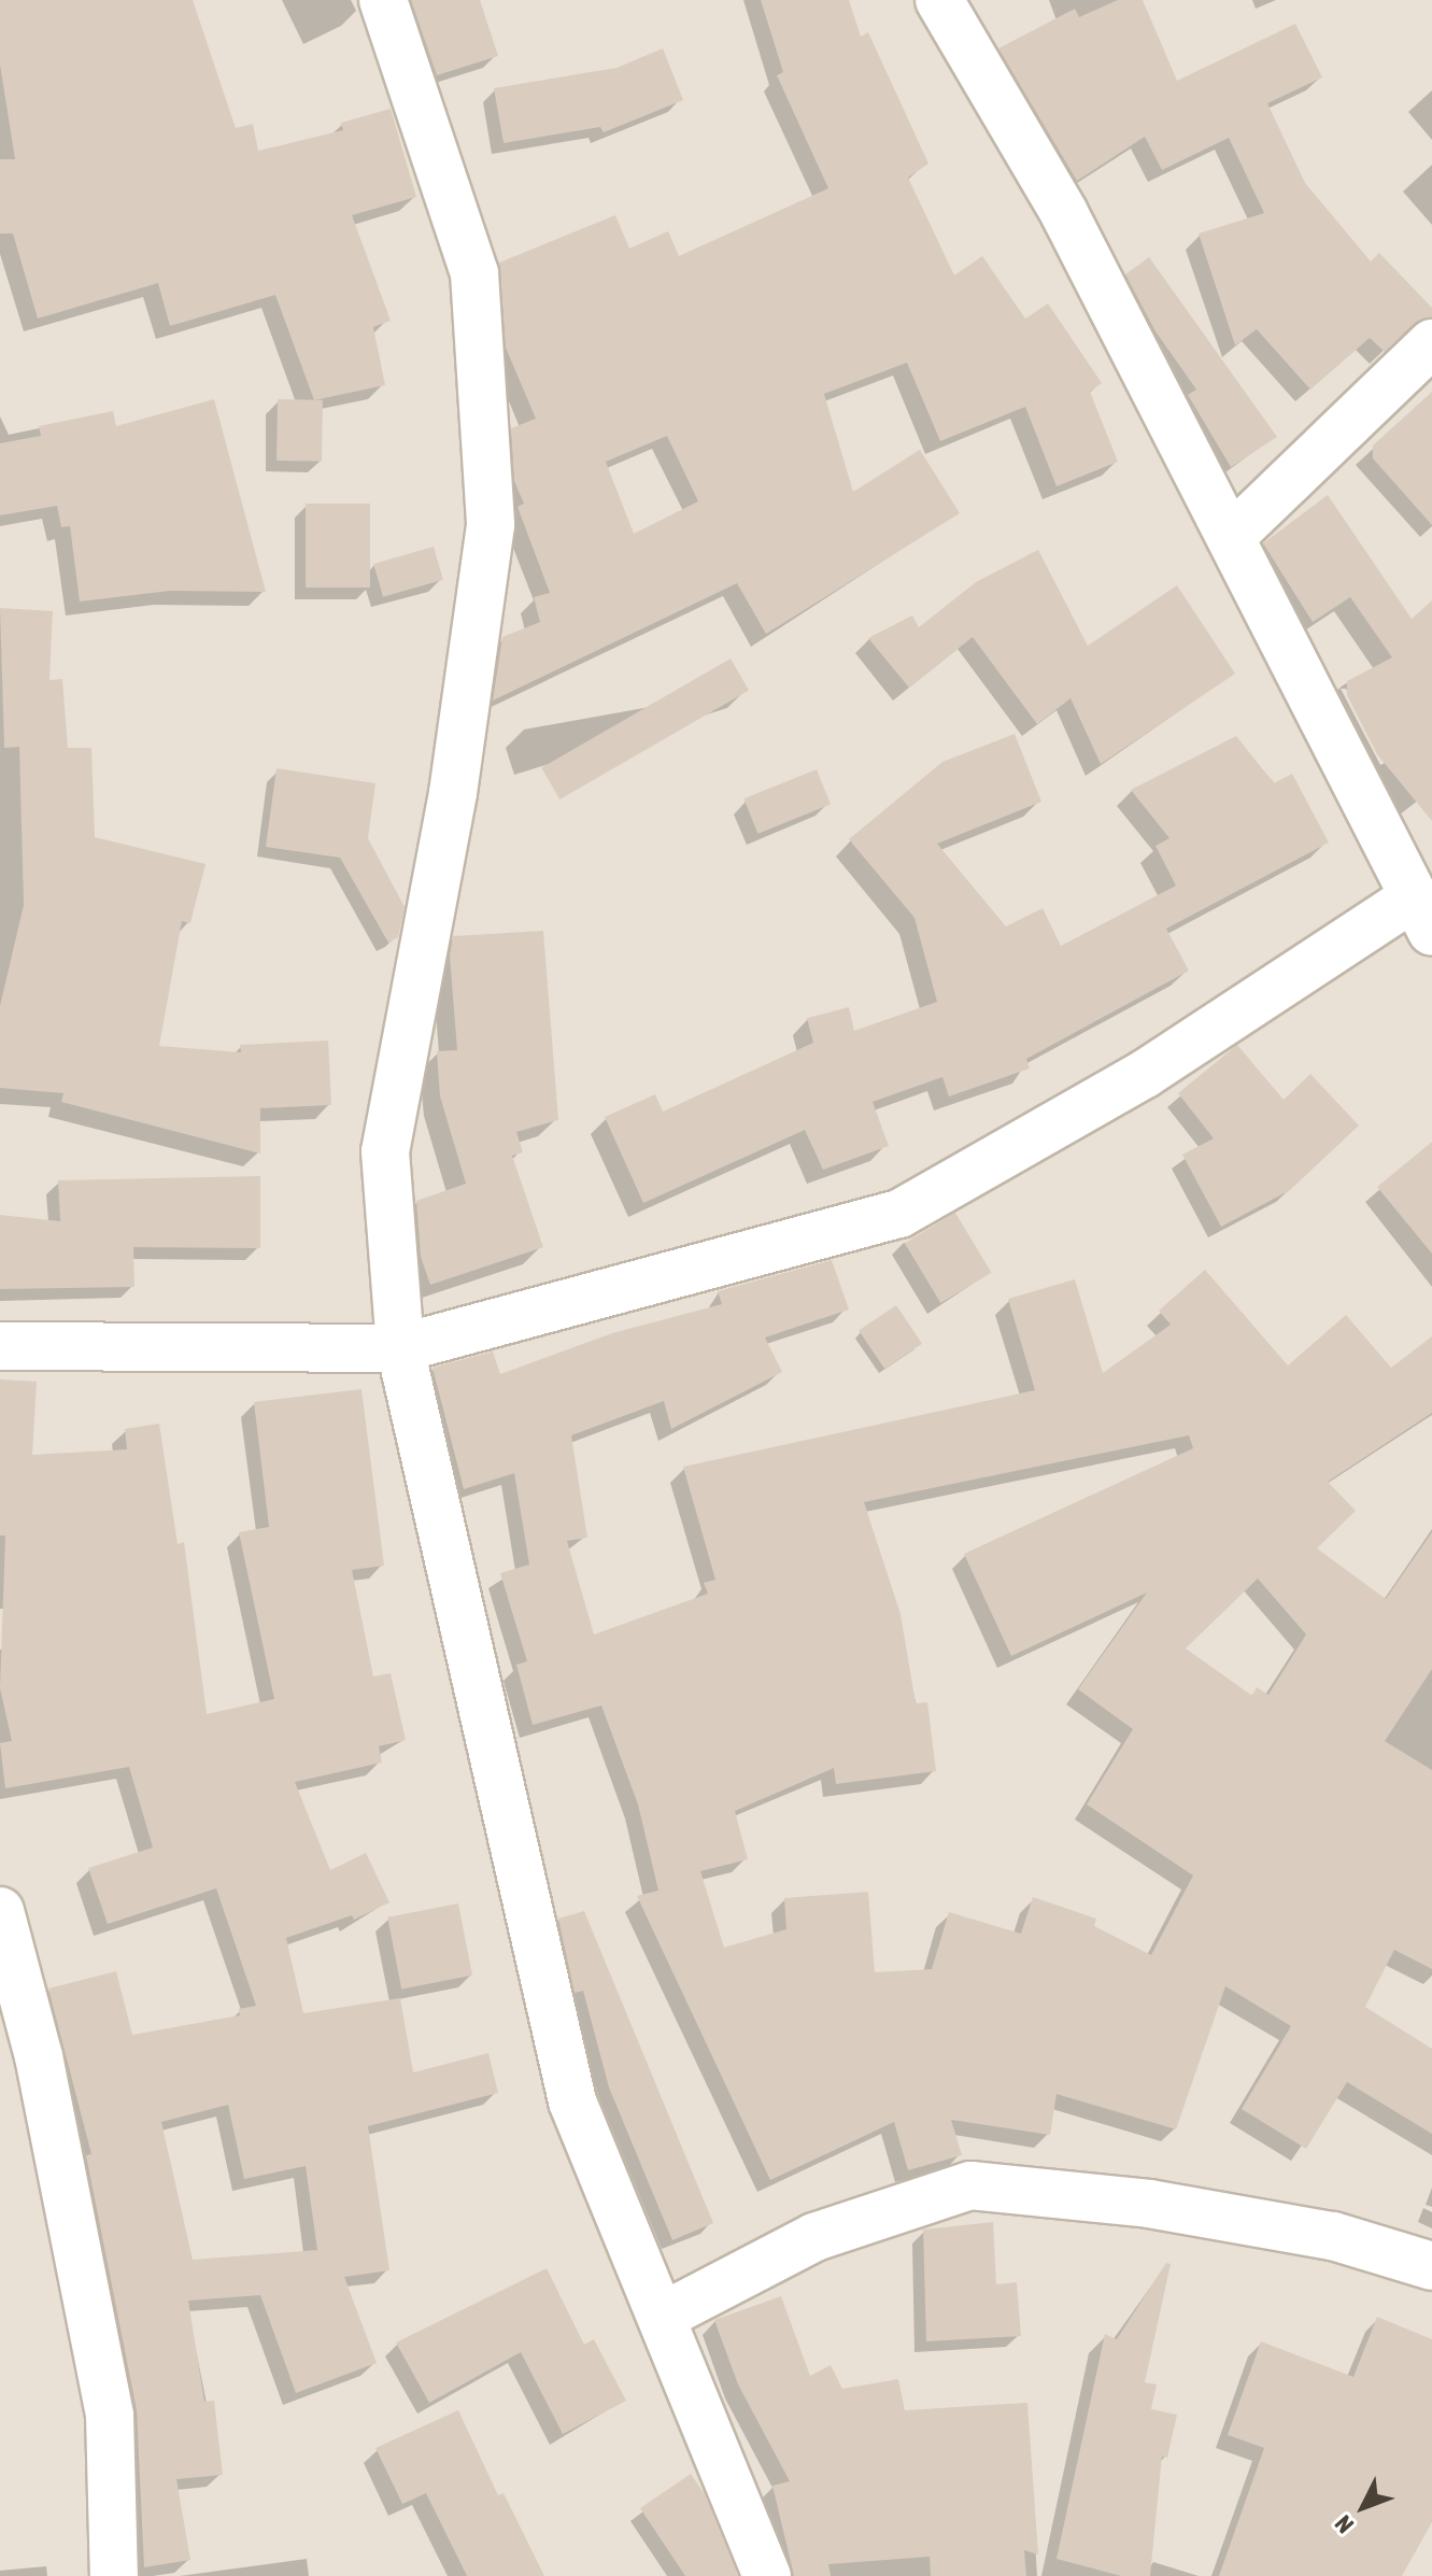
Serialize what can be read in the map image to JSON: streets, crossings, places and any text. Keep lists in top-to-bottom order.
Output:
{
  "north": "bottom left"
}
